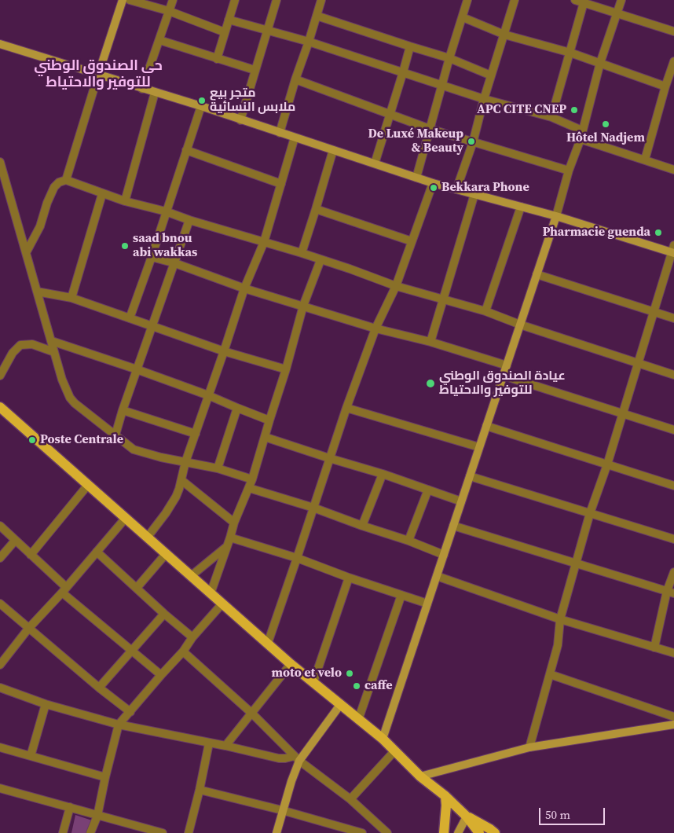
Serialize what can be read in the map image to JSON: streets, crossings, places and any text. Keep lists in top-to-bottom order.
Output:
{
  "districts": ["حي الصندوق الوطني للتوفير والاحتياط"],
  "places": [
    "متجر بيع ملابس النسائية",
    "APC CITE CNEP",
    "Hôtel Nadjem",
    "De Luxé Makeup & Beauty",
    "Bekkara Phone",
    "Pharmacie guenda",
    "saad bnou abi wakkas",
    "عيادة الصندوق الوطني للتوفير والاحتياط",
    "Poste Centrale",
    "moto et velo",
    "caffe"
  ],
  "scale_bar": "50 m"
}
